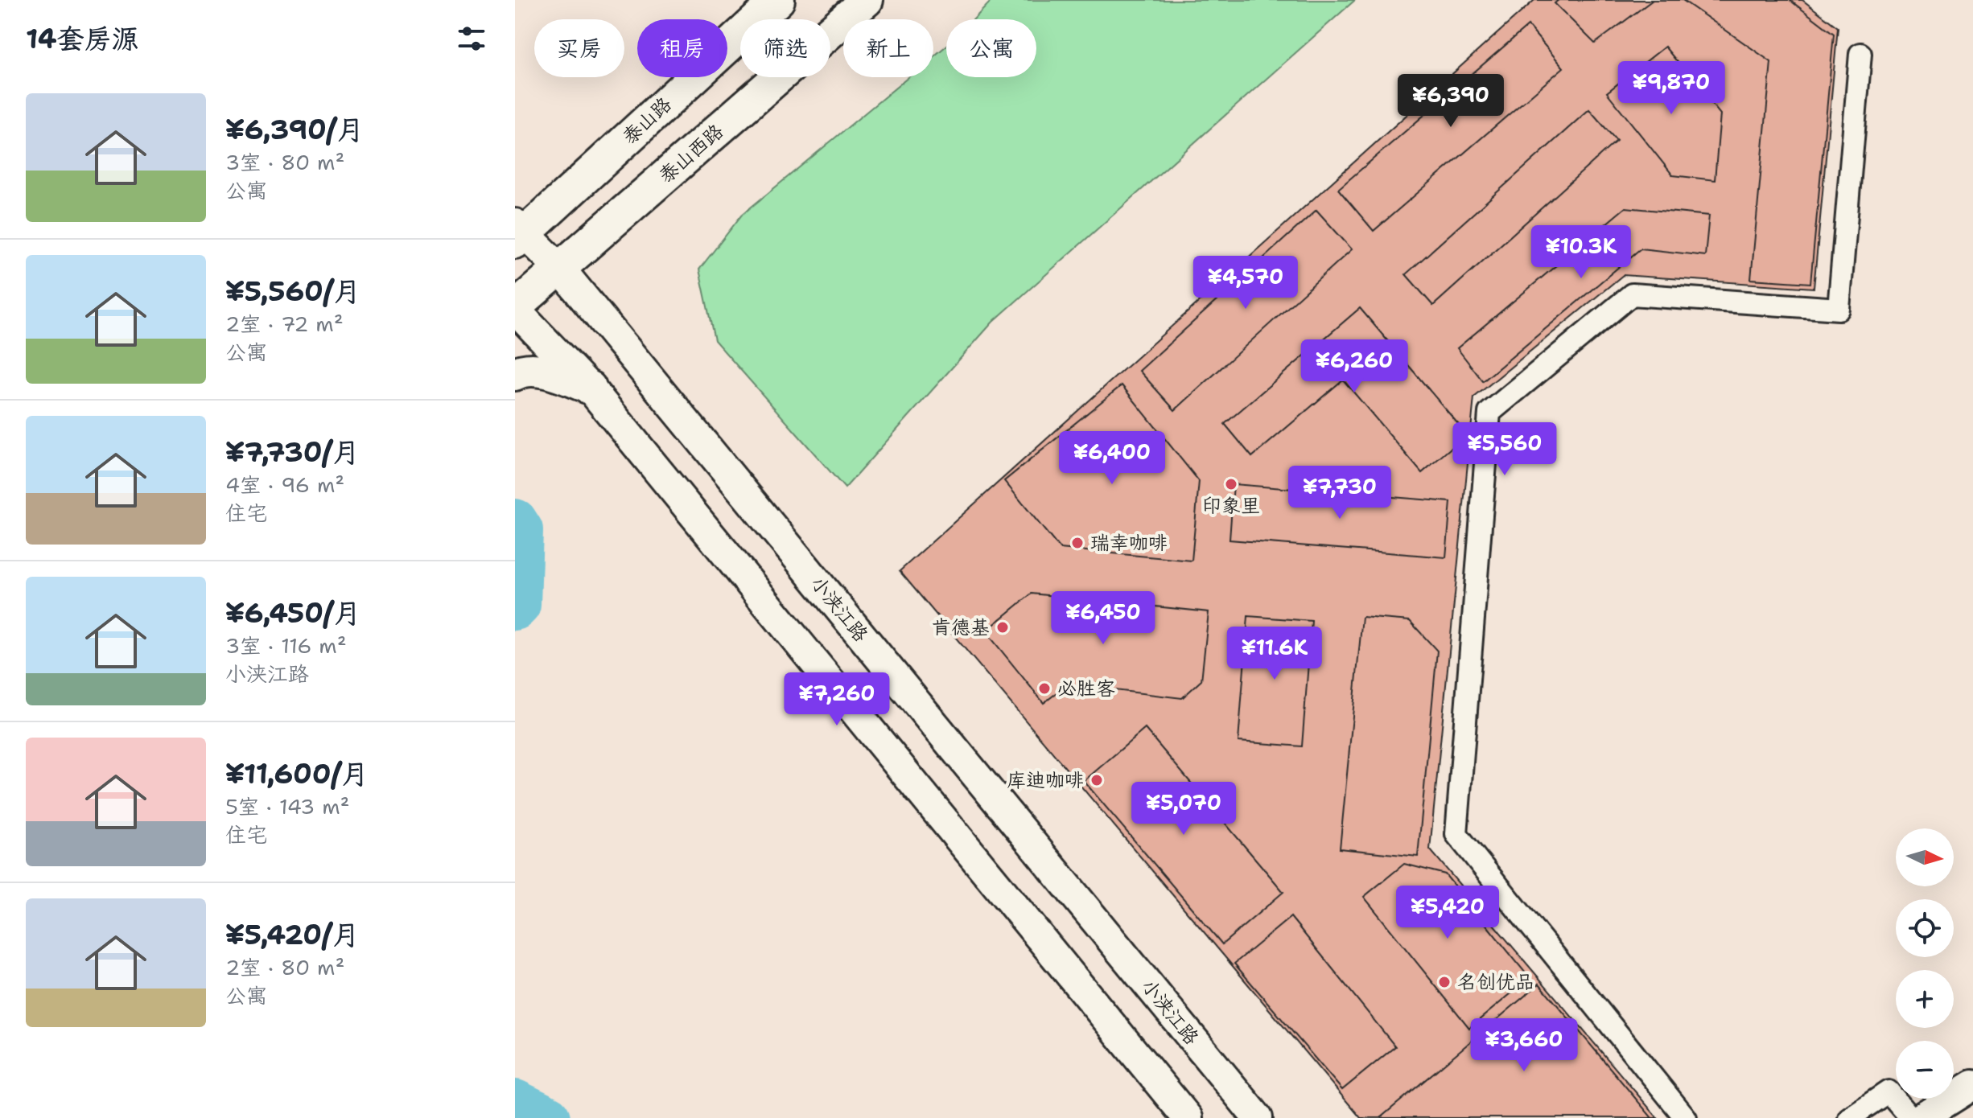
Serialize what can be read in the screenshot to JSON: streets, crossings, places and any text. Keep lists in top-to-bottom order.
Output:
{
  "streets": {
    "main road": ["泰山路", "泰山西路", "小浃江路"]
  },
  "crossings": [
    ["泰山路", "小浃江路"],
    ["泰山西路", "小浃江路"]
  ],
  "places": [
    "印象里",
    "瑞幸咖啡",
    "肯德基",
    "必胜客",
    "库迪咖啡",
    "名创优品"
  ],
  "north": "right",
  "page": {
    "heading": "14套房源",
    "chip": [
      "买房",
      "租房",
      "筛选",
      "新上",
      "公寓"
    ],
    "price": [
      "¥9,870",
      "¥6,390",
      "¥10.3K",
      "¥4,570",
      "¥6,260",
      "¥5,560",
      "¥6,400",
      "¥7,730",
      "¥6,450",
      "¥11.6K",
      "¥7,260",
      "¥5,070",
      "¥5,420",
      "¥3,660"
    ],
    "list": [
      {
        "name": "¥6,390/月",
        "note": "3室 · 80 m² · 公寓"
      },
      {
        "name": "¥5,560/月",
        "note": "2室 · 72 m² · 公寓"
      },
      {
        "name": "¥7,730/月",
        "note": "4室 · 96 m² · 住宅"
      },
      {
        "name": "¥6,450/月",
        "note": "3室 · 116 m² · 小浃江路"
      },
      {
        "name": "¥11,600/月",
        "note": "5室 · 143 m² · 住宅"
      },
      {
        "name": "¥5,420/月",
        "note": "2室 · 80 m² · 公寓"
      }
    ],
    "map_buttons": ["+", "−"]
  }
}
